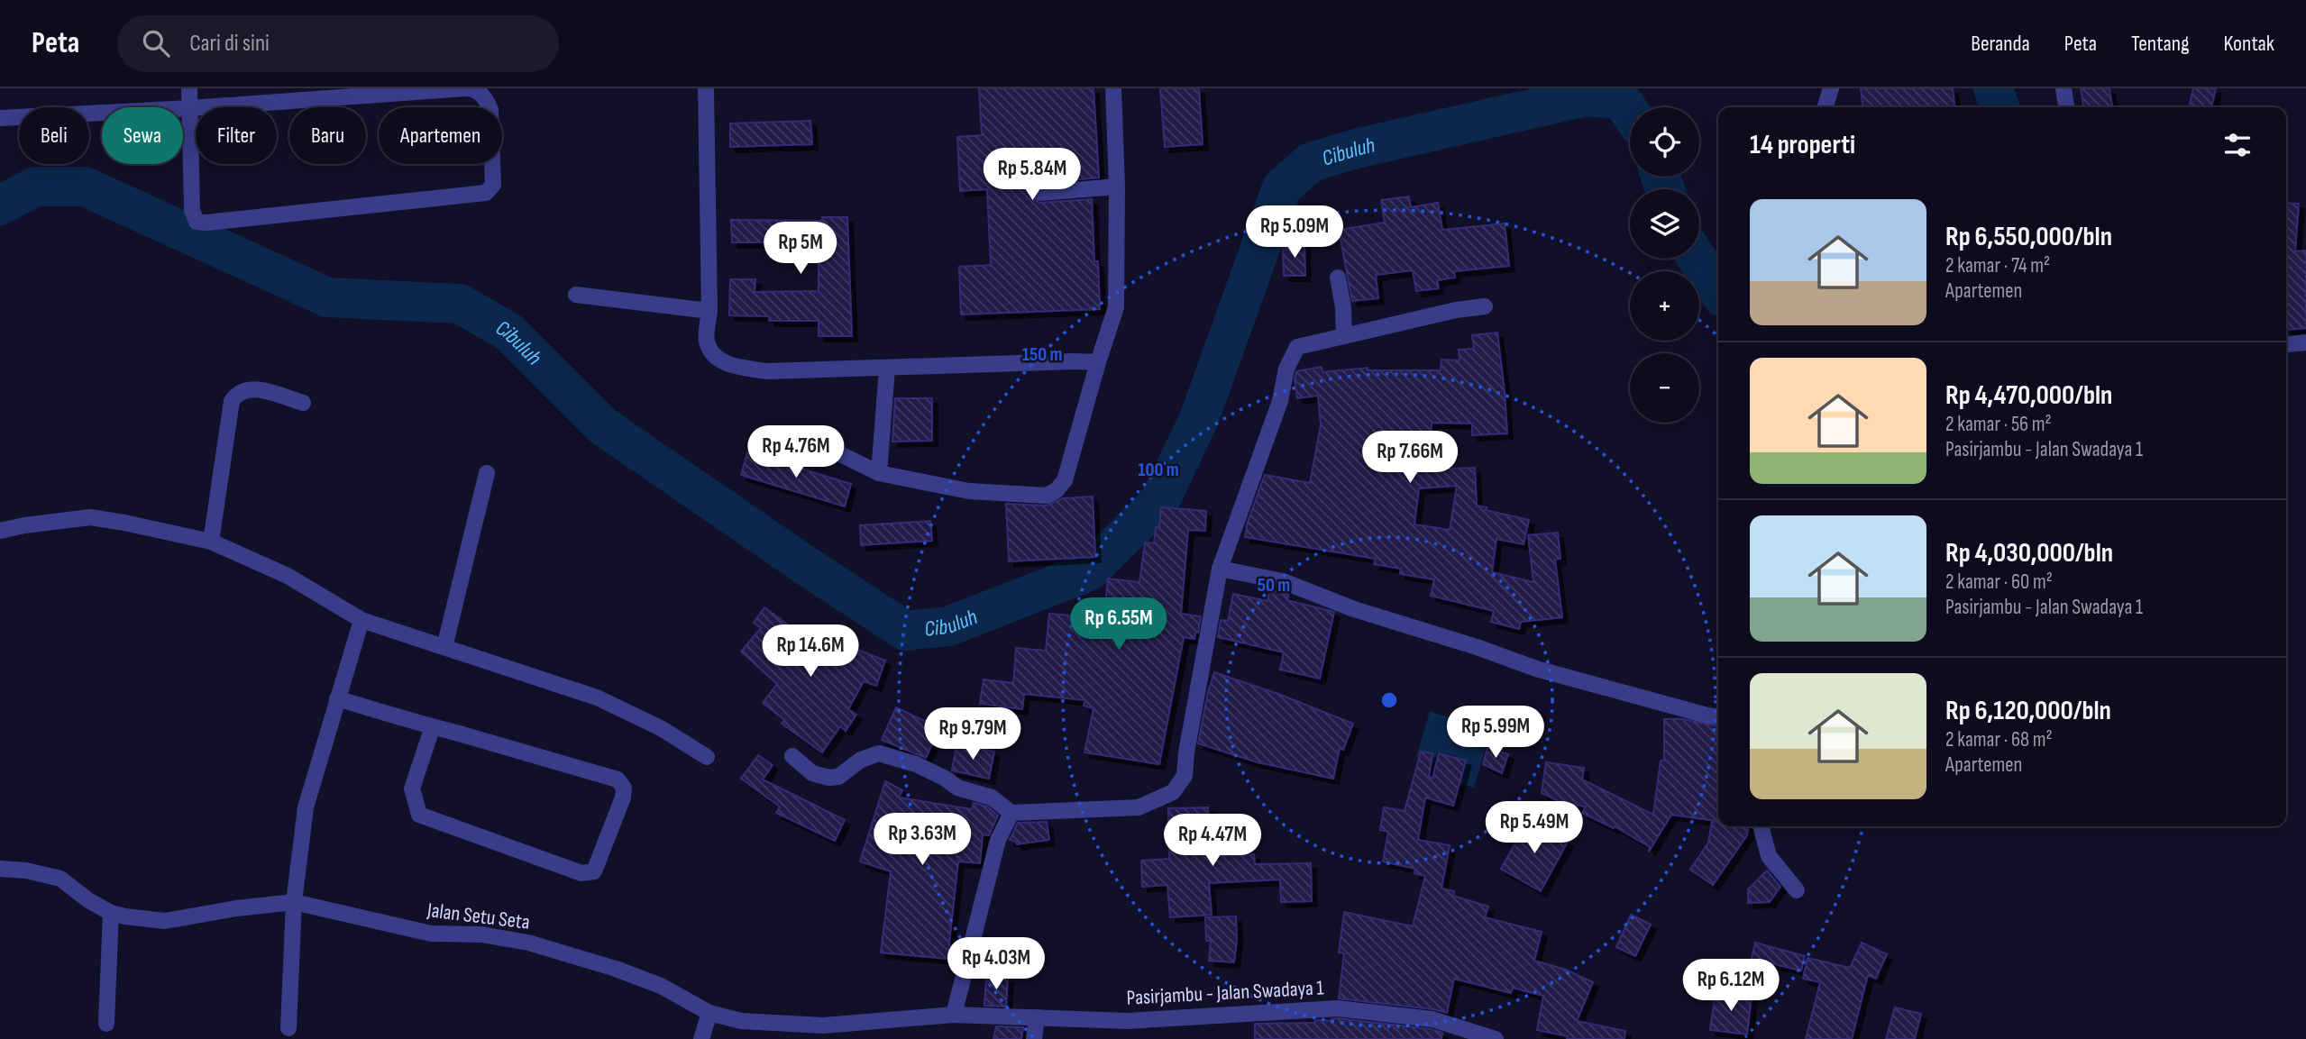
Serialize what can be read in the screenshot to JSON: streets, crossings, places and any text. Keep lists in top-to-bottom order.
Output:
{
  "streets": {
    "street": ["Jalan Setu Seta", "Pasirjambu - Jalan Swadaya 1"]
  },
  "crossings": [
    ["Jalan Setu Seta", "Pasirjambu - Jalan Swadaya 1"]
  ],
  "water": ["Cibuluh"],
  "page": {
    "header": "Peta",
    "search": "Cari di sini",
    "nav": [
      "Beranda",
      "Peta",
      "Tentang",
      "Kontak"
    ],
    "map_buttons": ["+", "−"],
    "chip": [
      "Beli",
      "Sewa",
      "Filter",
      "Baru",
      "Apartemen"
    ],
    "heading": "14 properti",
    "price": [
      "Rp 5.84M",
      "Rp 5.09M",
      "Rp 5M",
      "Rp 4.76M",
      "Rp 7.66M",
      "Rp 6.55M",
      "Rp 14.6M",
      "Rp 5.99M",
      "Rp 9.79M",
      "Rp 5.49M",
      "Rp 3.63M",
      "Rp 4.47M",
      "Rp 4.03M",
      "Rp 6.12M"
    ],
    "list": [
      {
        "name": "Rp 6,550,000/bln",
        "note": "2 kamar · 74 m² · Apartemen"
      },
      {
        "name": "Rp 4,470,000/bln",
        "note": "2 kamar · 56 m² · Pasirjambu - Jalan Swadaya 1"
      },
      {
        "name": "Rp 4,030,000/bln",
        "note": "2 kamar · 60 m² · Pasirjambu - Jalan Swadaya 1"
      },
      {
        "name": "Rp 6,120,000/bln",
        "note": "2 kamar · 68 m² · Apartemen"
      }
    ]
  },
  "rings": ["150 m", "100 m", "50 m"]
}
